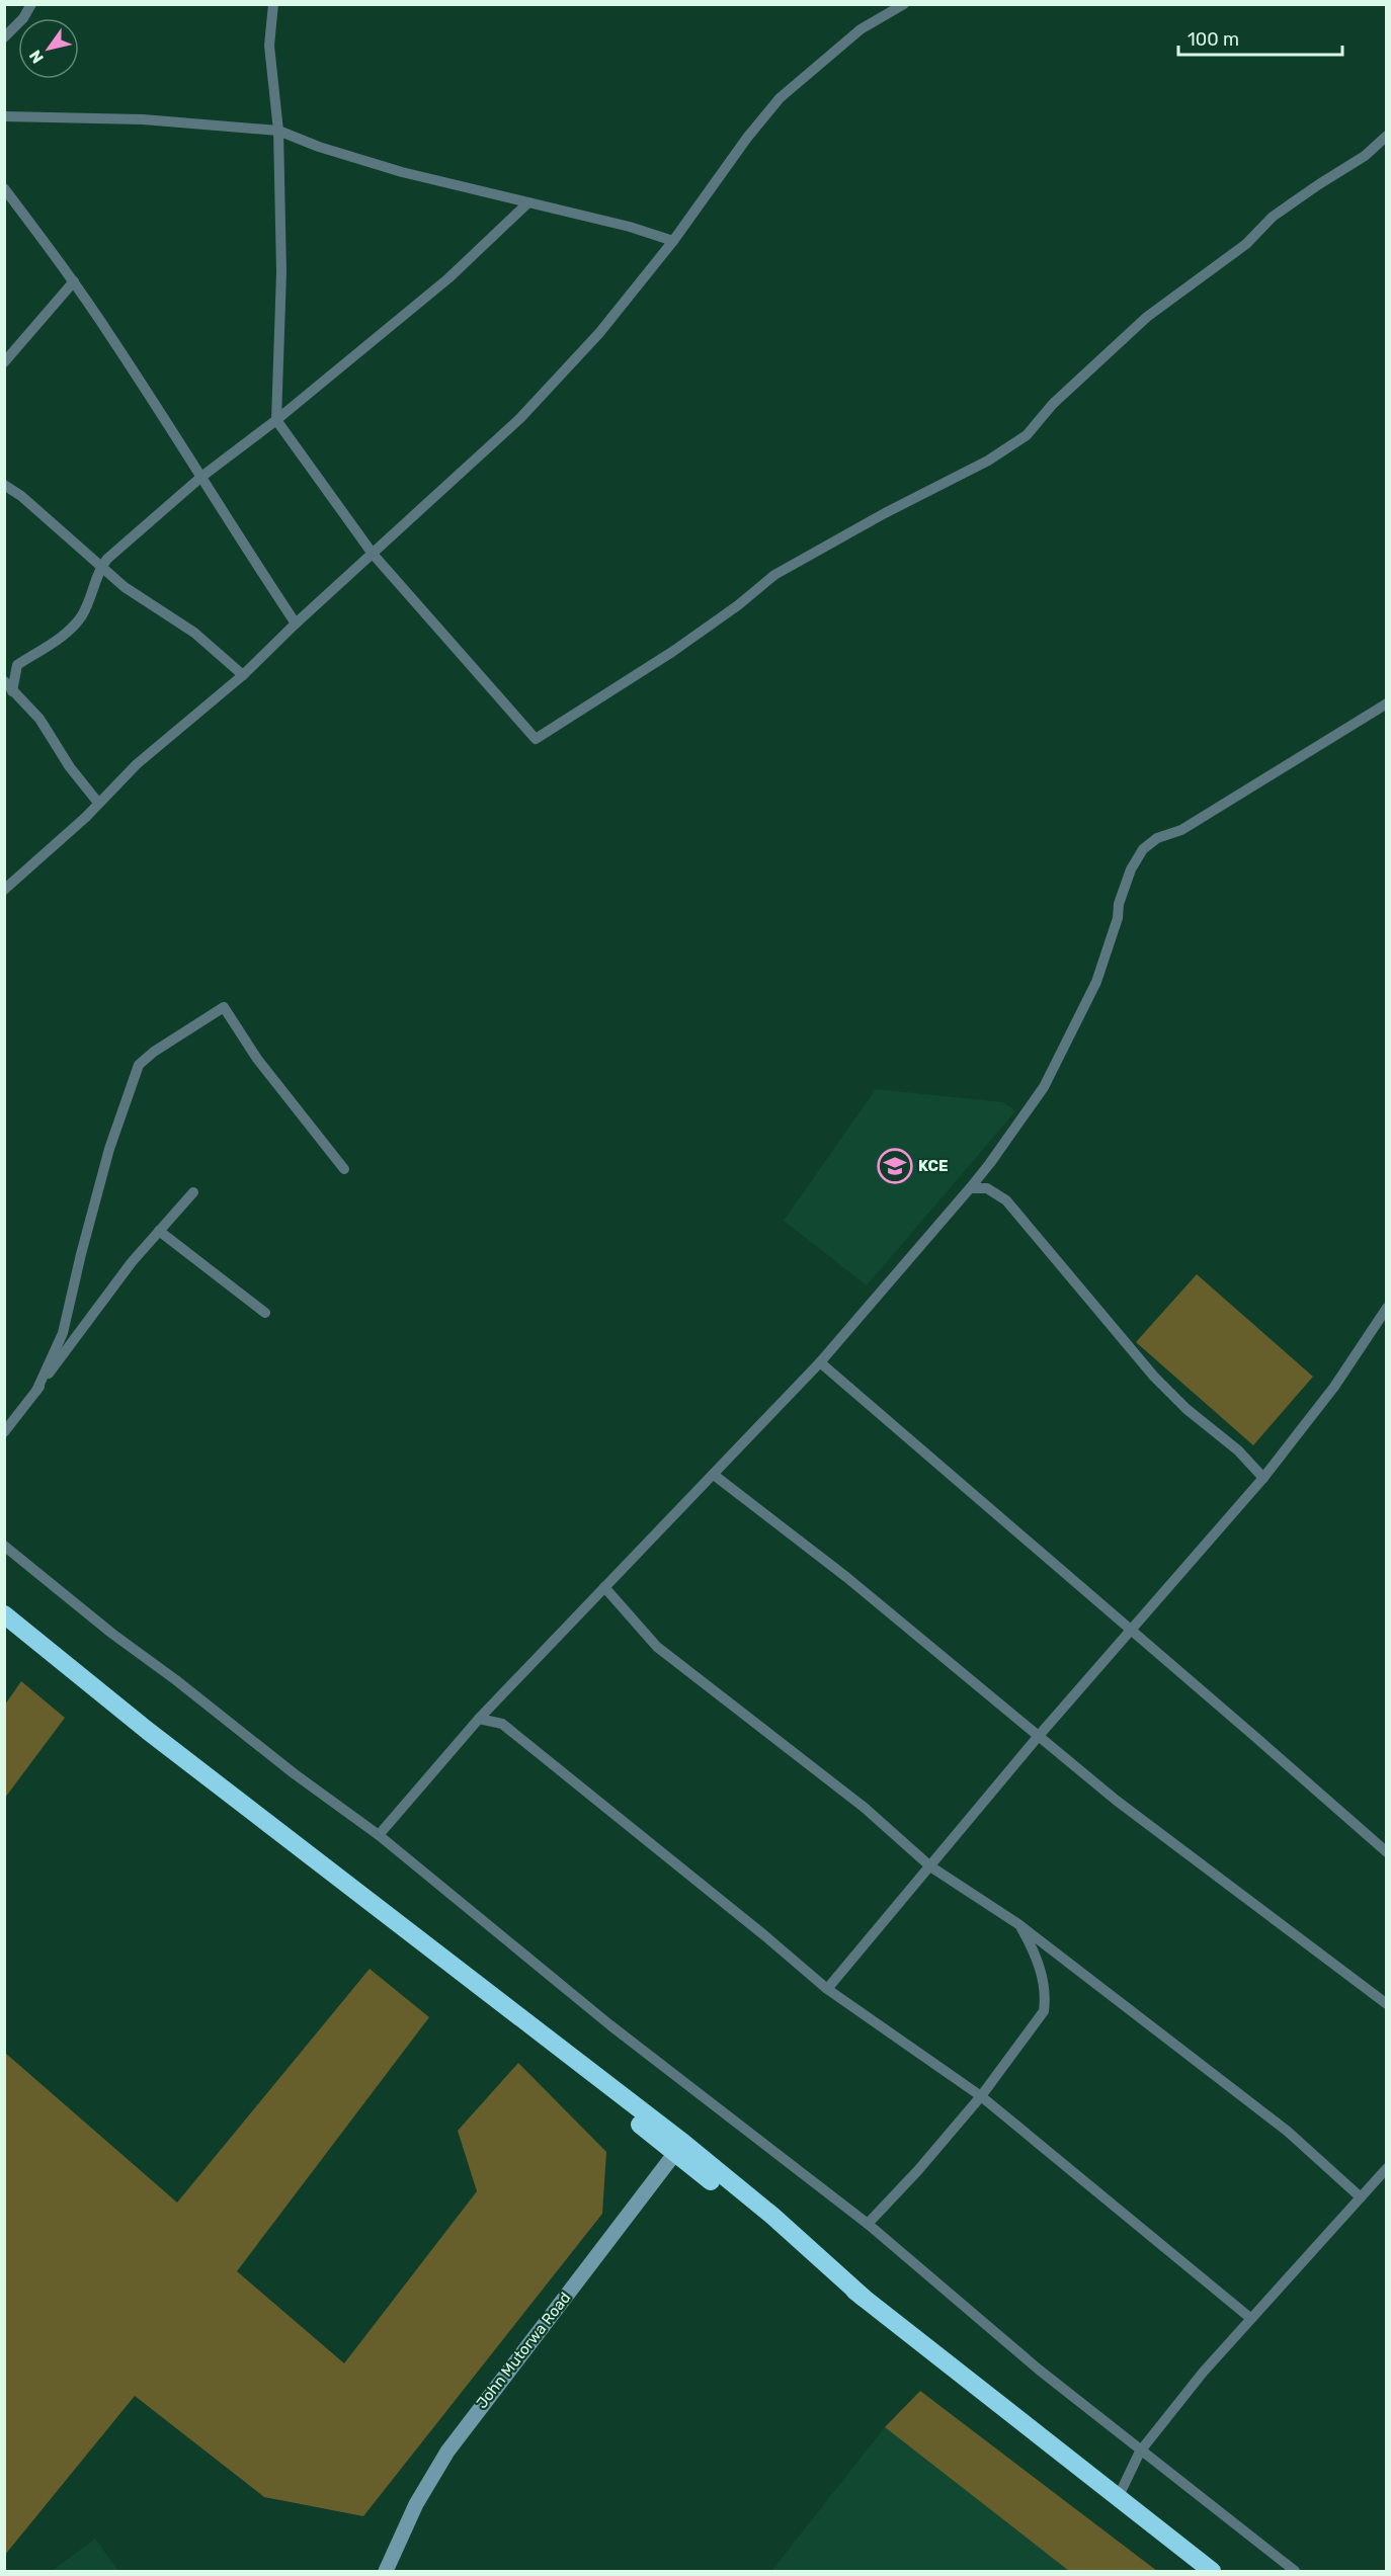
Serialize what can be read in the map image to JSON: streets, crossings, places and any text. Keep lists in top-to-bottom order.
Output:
{
  "streets": {
    "street": ["John Mutorwa Road"]
  },
  "places": {
    "school or university": ["KCE"]
  },
  "scale_bar": "100 m",
  "north": "bottom left"
}
